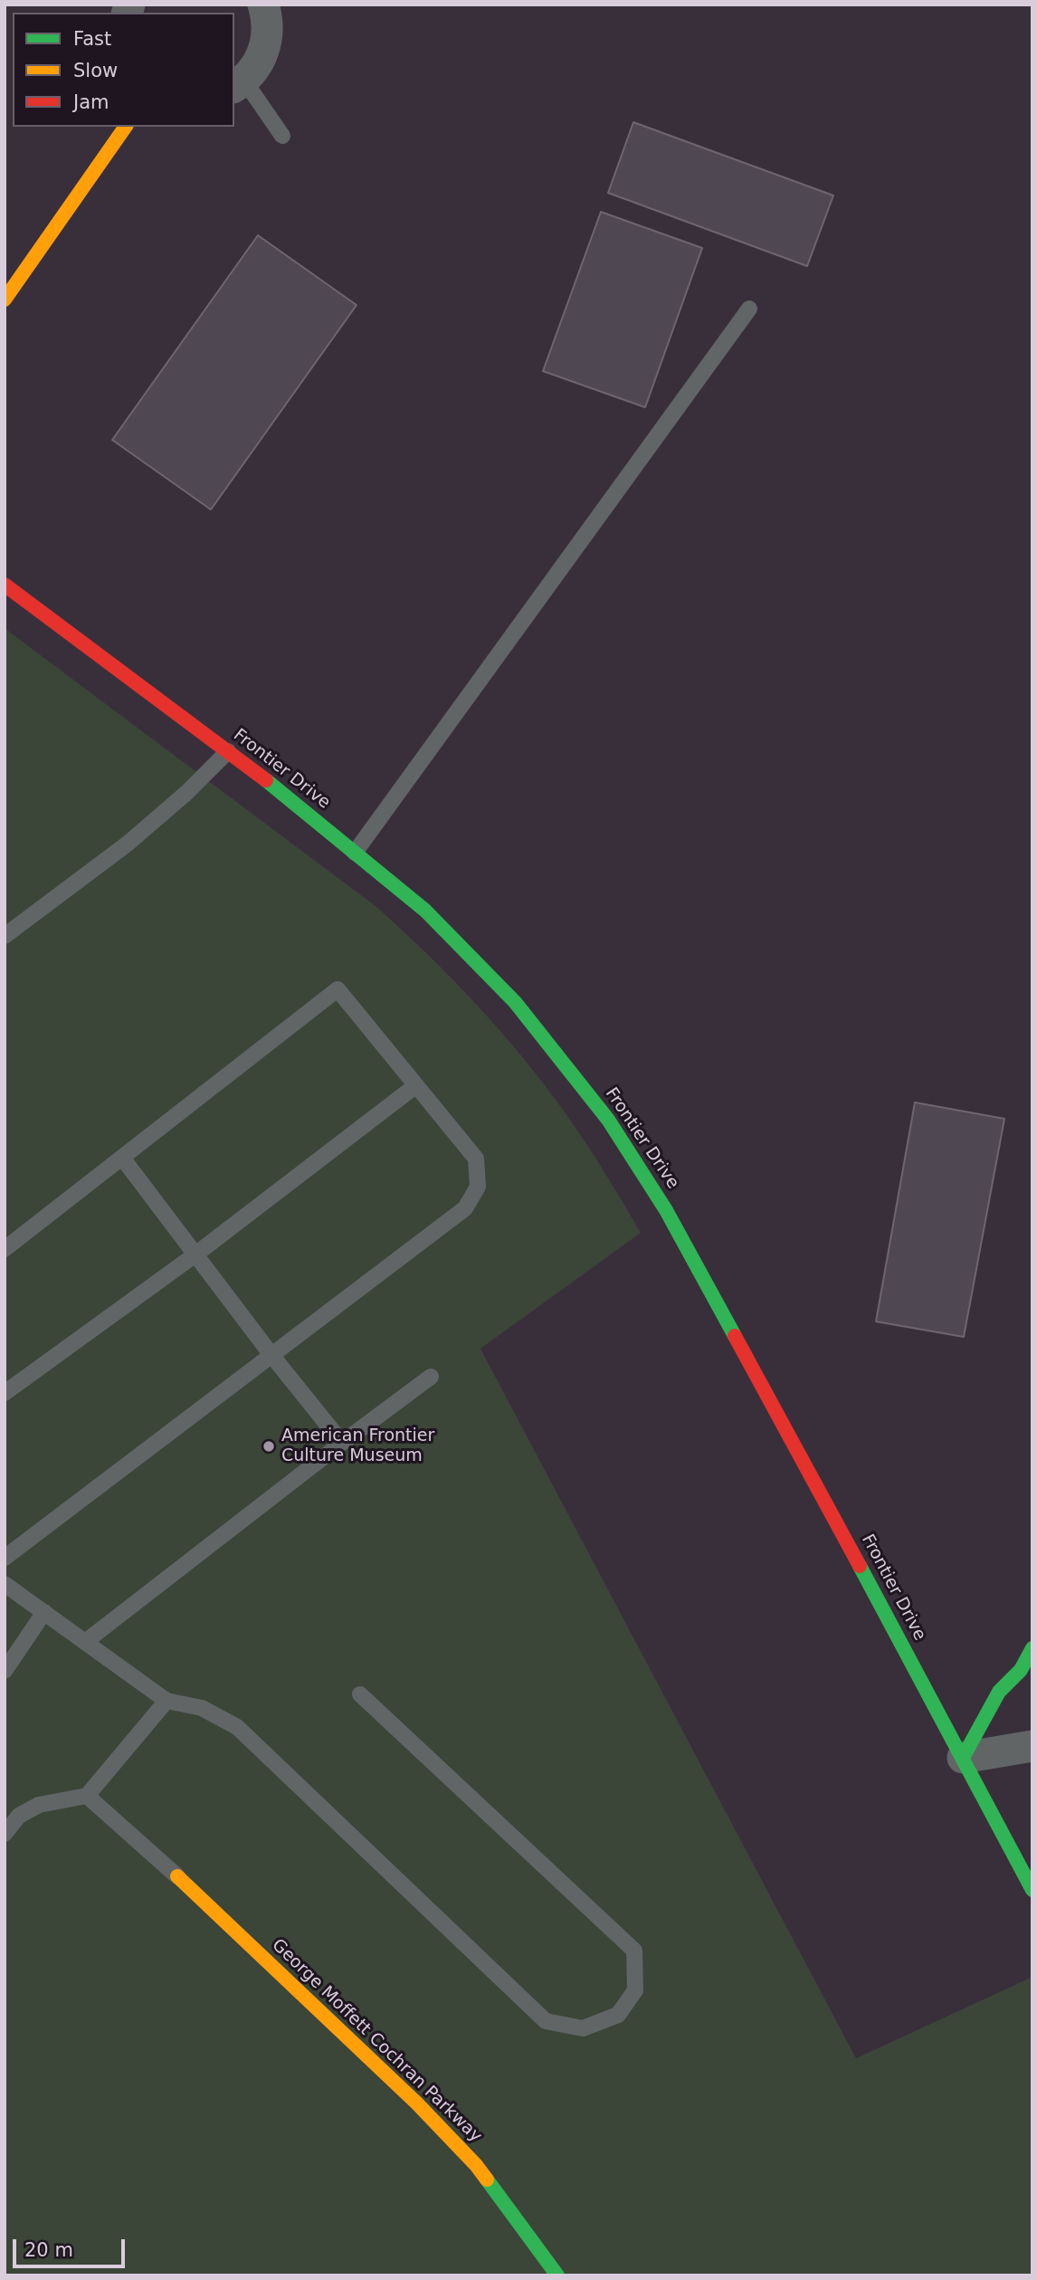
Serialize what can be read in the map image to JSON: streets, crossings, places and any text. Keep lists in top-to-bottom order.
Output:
{
  "streets": {
    "street": ["Frontier Drive", "George Moffett Cochran Parkway"]
  },
  "places": ["American Frontier Culture Museum"],
  "legend": ["Fast", "Slow", "Jam"],
  "scale_bar": "20 m"
}
